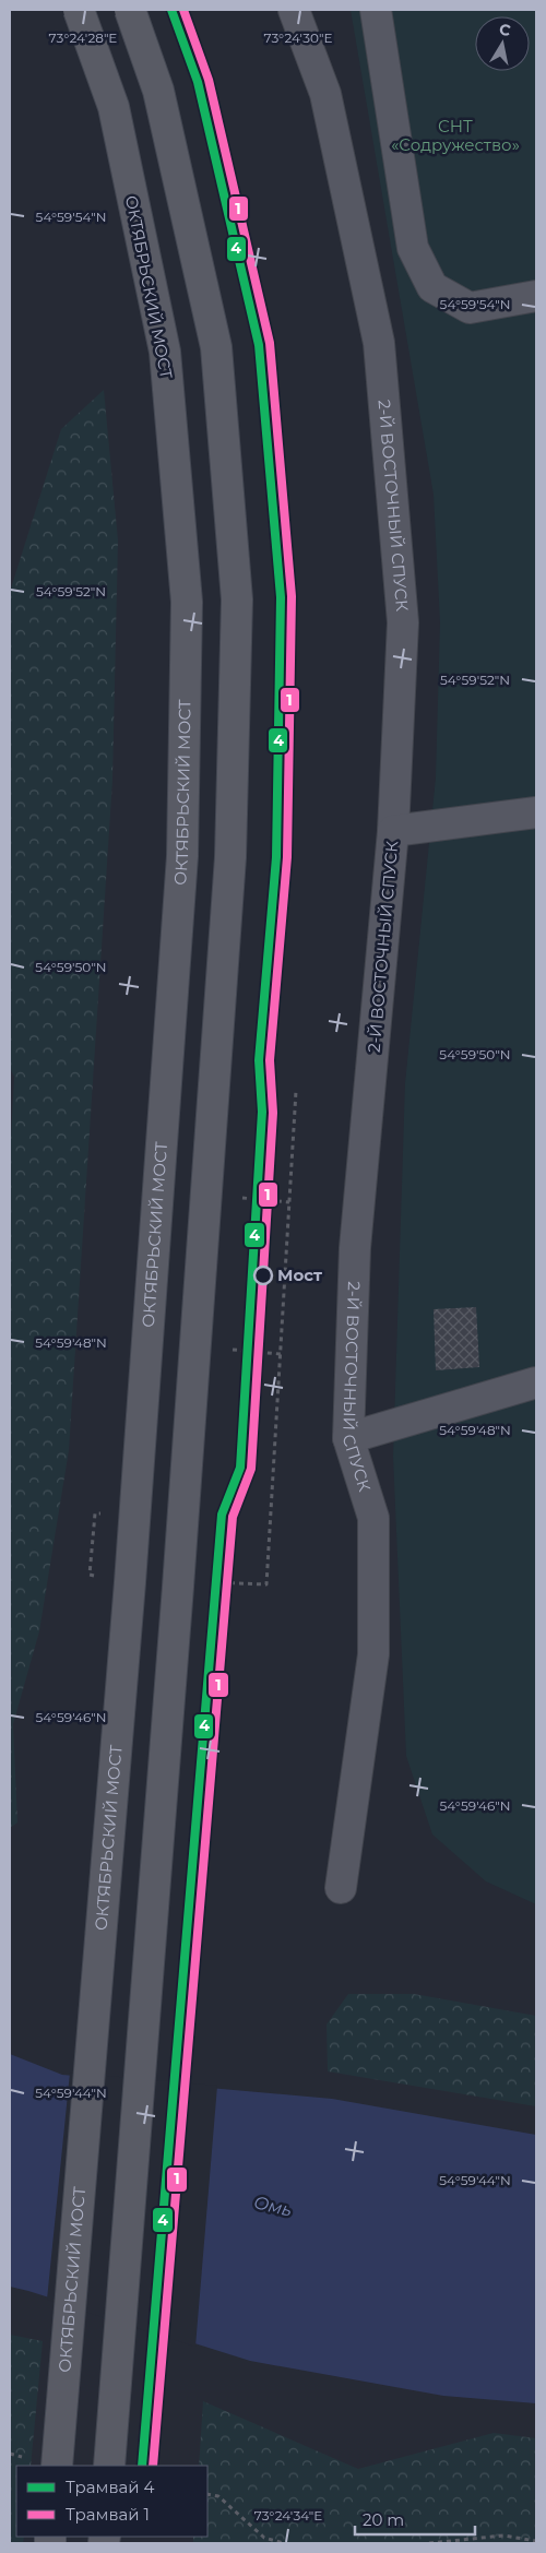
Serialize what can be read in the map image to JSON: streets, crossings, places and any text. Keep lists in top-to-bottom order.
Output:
{
  "streets": {
    "main road": ["ОКТЯБРЬСКИЙ МОСТ"],
    "street": ["2-Й ВОСТОЧНЫЙ СПУСК"]
  },
  "water": ["Омь"],
  "parks": ["СНТ «Содружество»"],
  "places": ["Мост"],
  "lines": ["tram line 4", "tram line 1"],
  "legend": ["Трамвай 4", "Трамвай 1"],
  "scale_bar": "20 m",
  "north": "top",
  "coordinates": [
    "73°24'28\"E",
    "73°24'30\"E",
    "54°59'54\"N",
    "54°59'52\"N",
    "54°59'50\"N",
    "54°59'48\"N",
    "54°59'46\"N",
    "54°59'44\"N",
    "73°24'34\"E"
  ]
}
